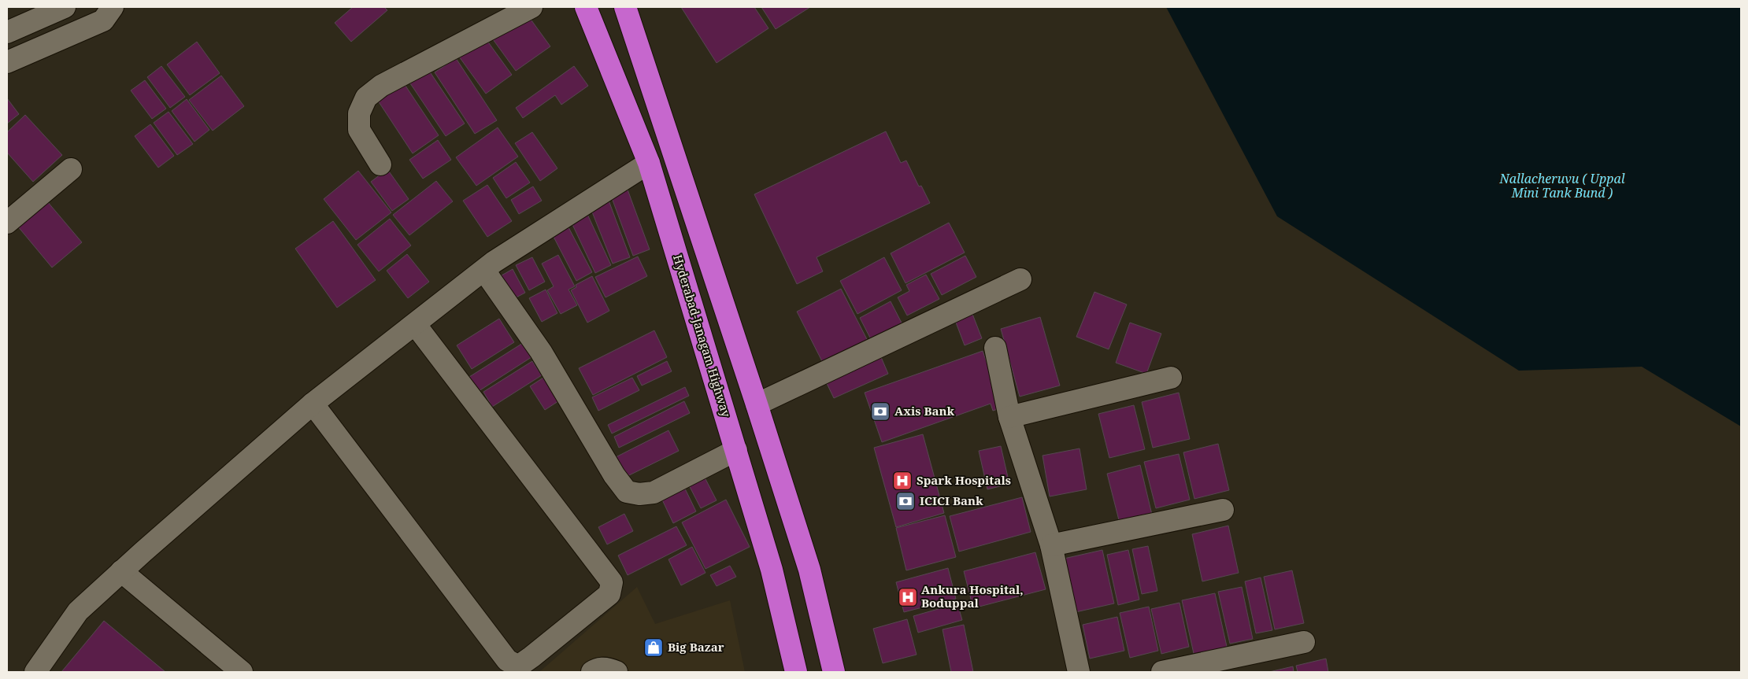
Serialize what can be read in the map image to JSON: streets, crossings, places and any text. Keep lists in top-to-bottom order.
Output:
{
  "streets": {
    "highway": ["Hyderabad-Janagam Highway"]
  },
  "water": ["Nallacheruvu ( Uppal Mini Tank Bund )"],
  "places": {
    "bank": ["Axis Bank", "ICICI Bank"],
    "hospital": ["Spark Hospitals", "Ankura Hospital, Boduppal"],
    "shop": ["Big Bazar"]
  }
}
